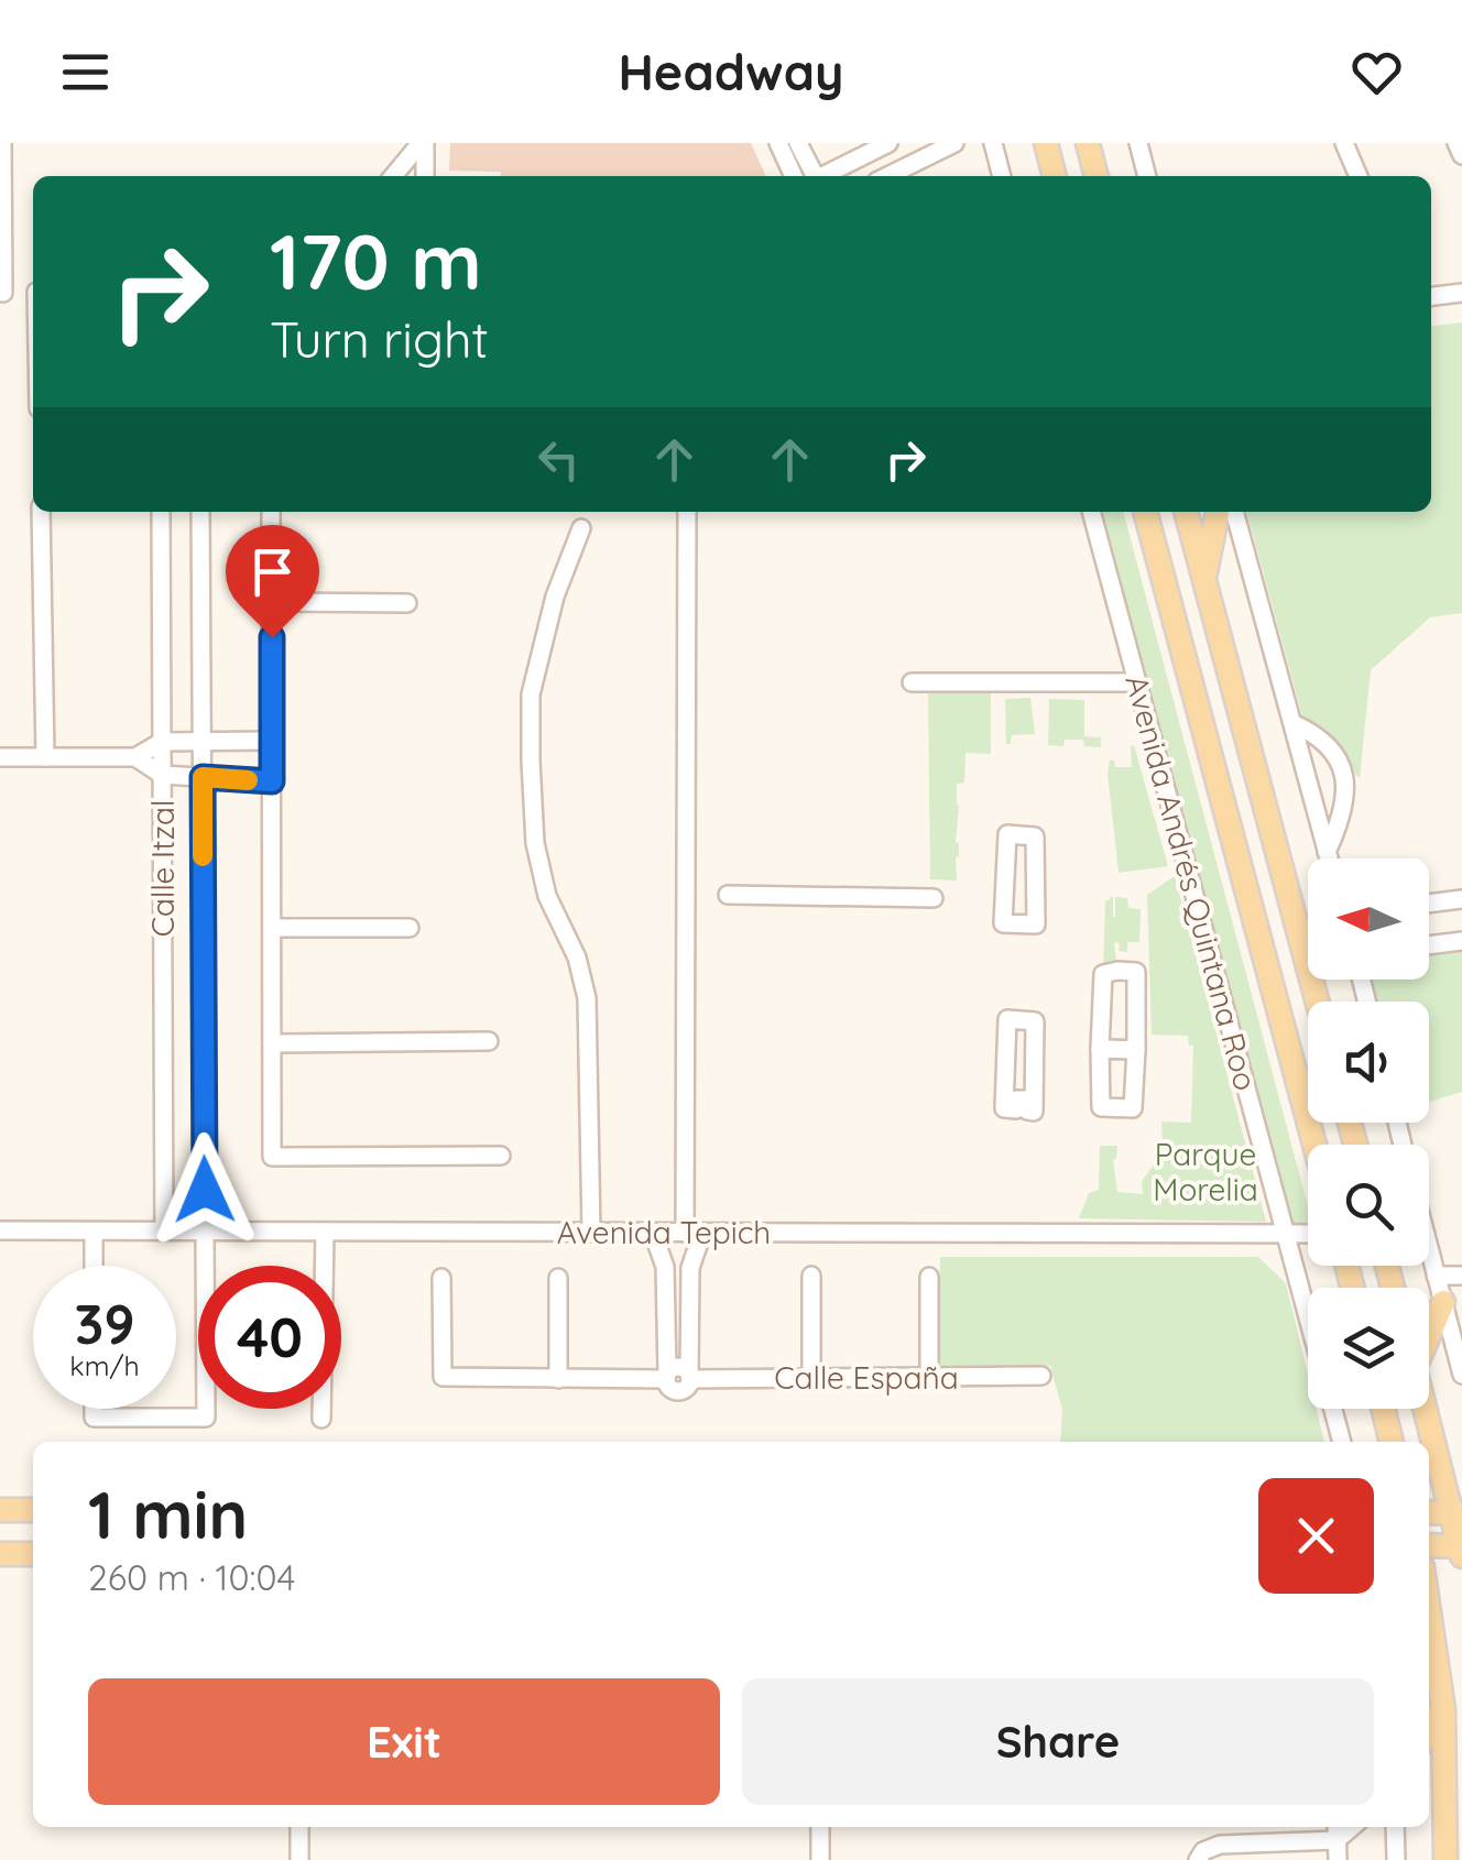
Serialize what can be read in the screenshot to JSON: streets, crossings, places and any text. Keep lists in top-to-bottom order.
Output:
{
  "streets": {
    "main road": ["Avenida Andrés Quintana Roo"],
    "street": ["Calle Itzal", "Avenida Tepich", "Calle España"]
  },
  "crossings": [
    ["Calle Itzal", "Avenida Tepich"],
    ["Avenida Andrés Quintana Roo", "Avenida Tepich"]
  ],
  "parks": ["Parque Morelia"],
  "north": "left",
  "page": {
    "header": "Headway",
    "turn": ["170 m", "Turn right"],
    "speed": "39 km/h",
    "limit": "40",
    "heading": ["1 min", "260 m · 10:04"],
    "buttons": ["Exit", "Share"]
  }
}
